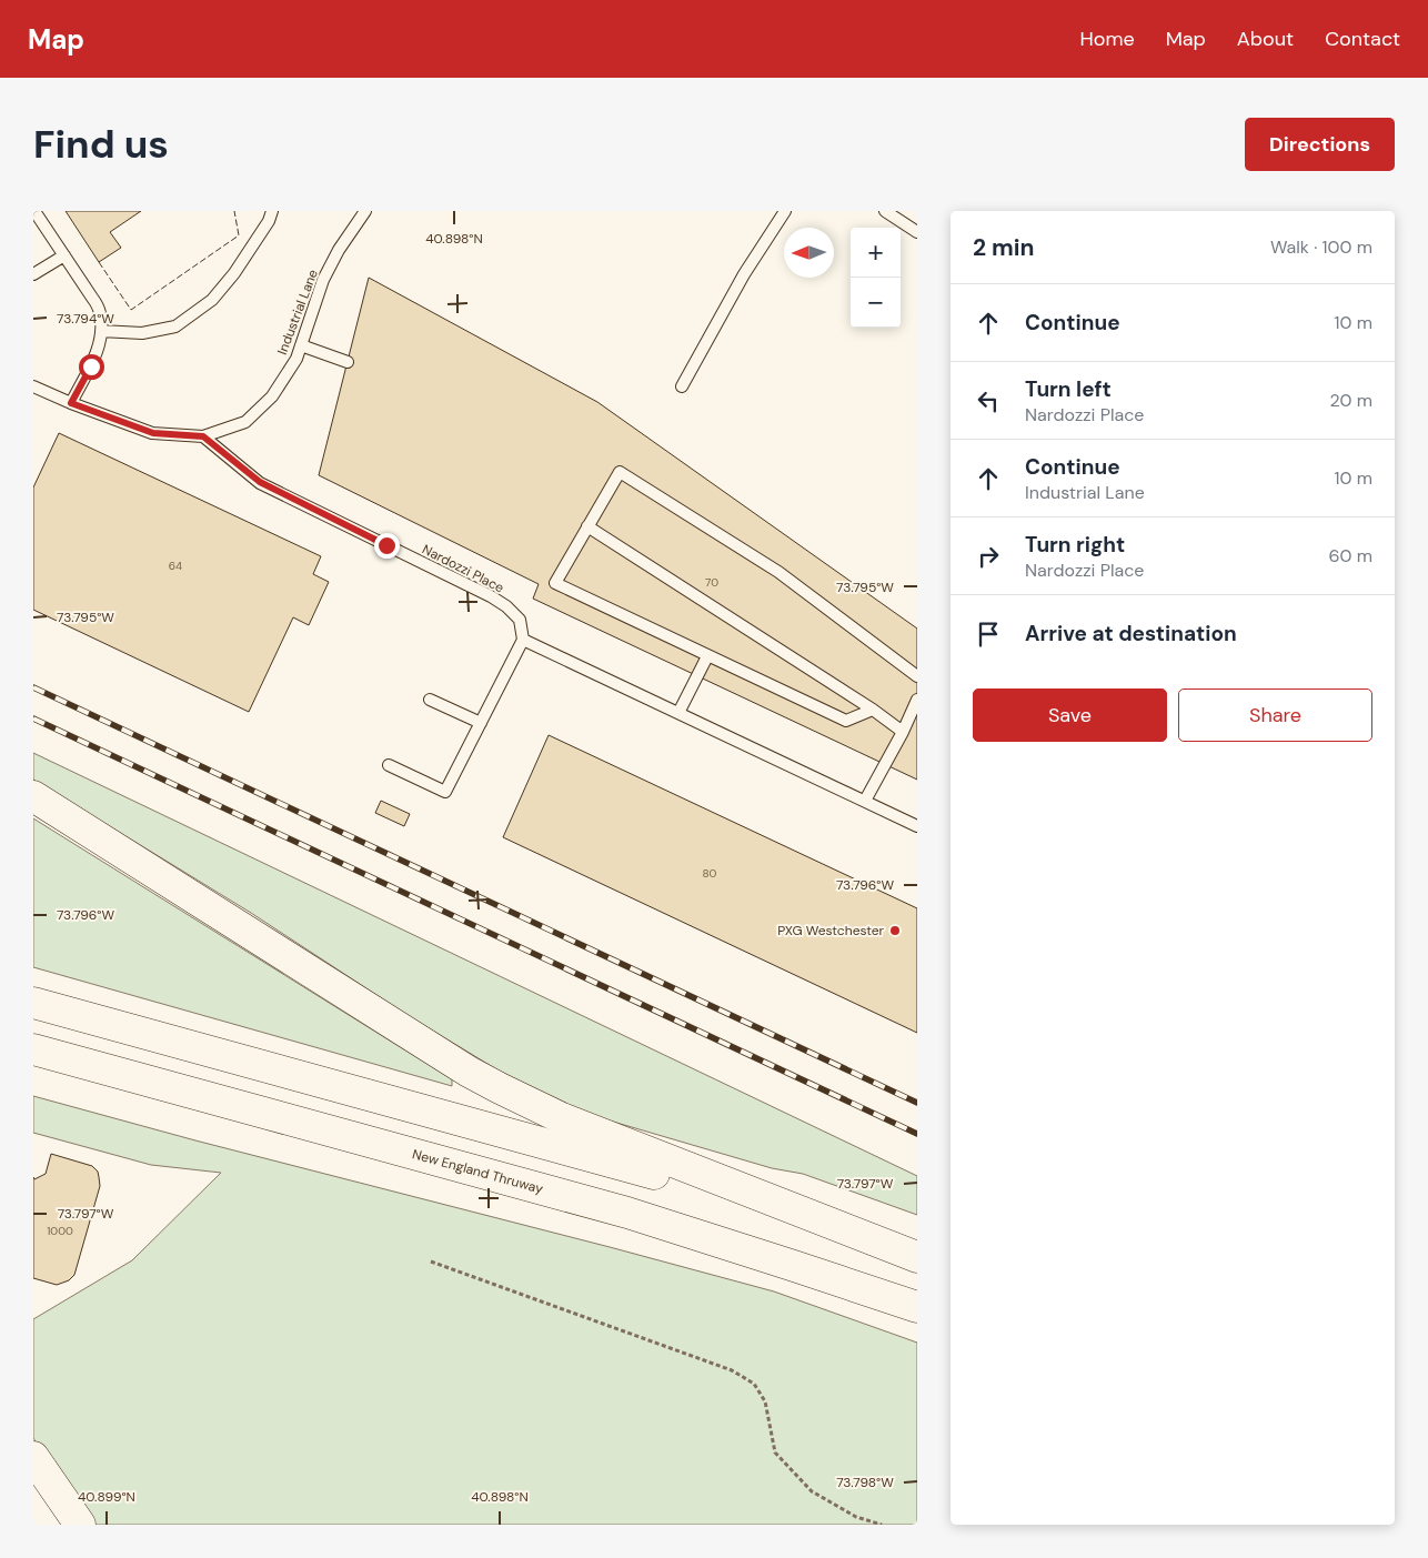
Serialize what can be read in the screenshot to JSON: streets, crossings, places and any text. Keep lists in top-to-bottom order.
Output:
{
  "streets": {
    "main road": ["New England Thruway"],
    "lane": ["Industrial Lane", "Nardozzi Place"]
  },
  "crossings": [
    ["Industrial Lane", "Nardozzi Place"]
  ],
  "places": ["PXG Westchester"],
  "house_numbers": [
    "64",
    "70",
    "80",
    "1000"
  ],
  "north": "left",
  "page": {
    "header": "Map",
    "nav": [
      "Home",
      "Map",
      "About",
      "Contact"
    ],
    "buttons": [
      "Directions",
      ["Save", "Share"]
    ],
    "title": "Find us",
    "heading": ["2 min", "Walk · 100 m"],
    "map_buttons": ["+", "−"],
    "list": [
      ["Continue", "10 m"],
      ["Turn left", "Nardozzi Place", "20 m"],
      ["Continue", "Industrial Lane", "10 m"],
      ["Turn right", "Nardozzi Place", "60 m"],
      "Arrive at destination"
    ]
  },
  "coordinates": [
    "40.898°N",
    "73.794°W",
    "73.795°W",
    "73.796°W",
    "73.797°W",
    "73.798°W",
    "40.899°N"
  ]
}
